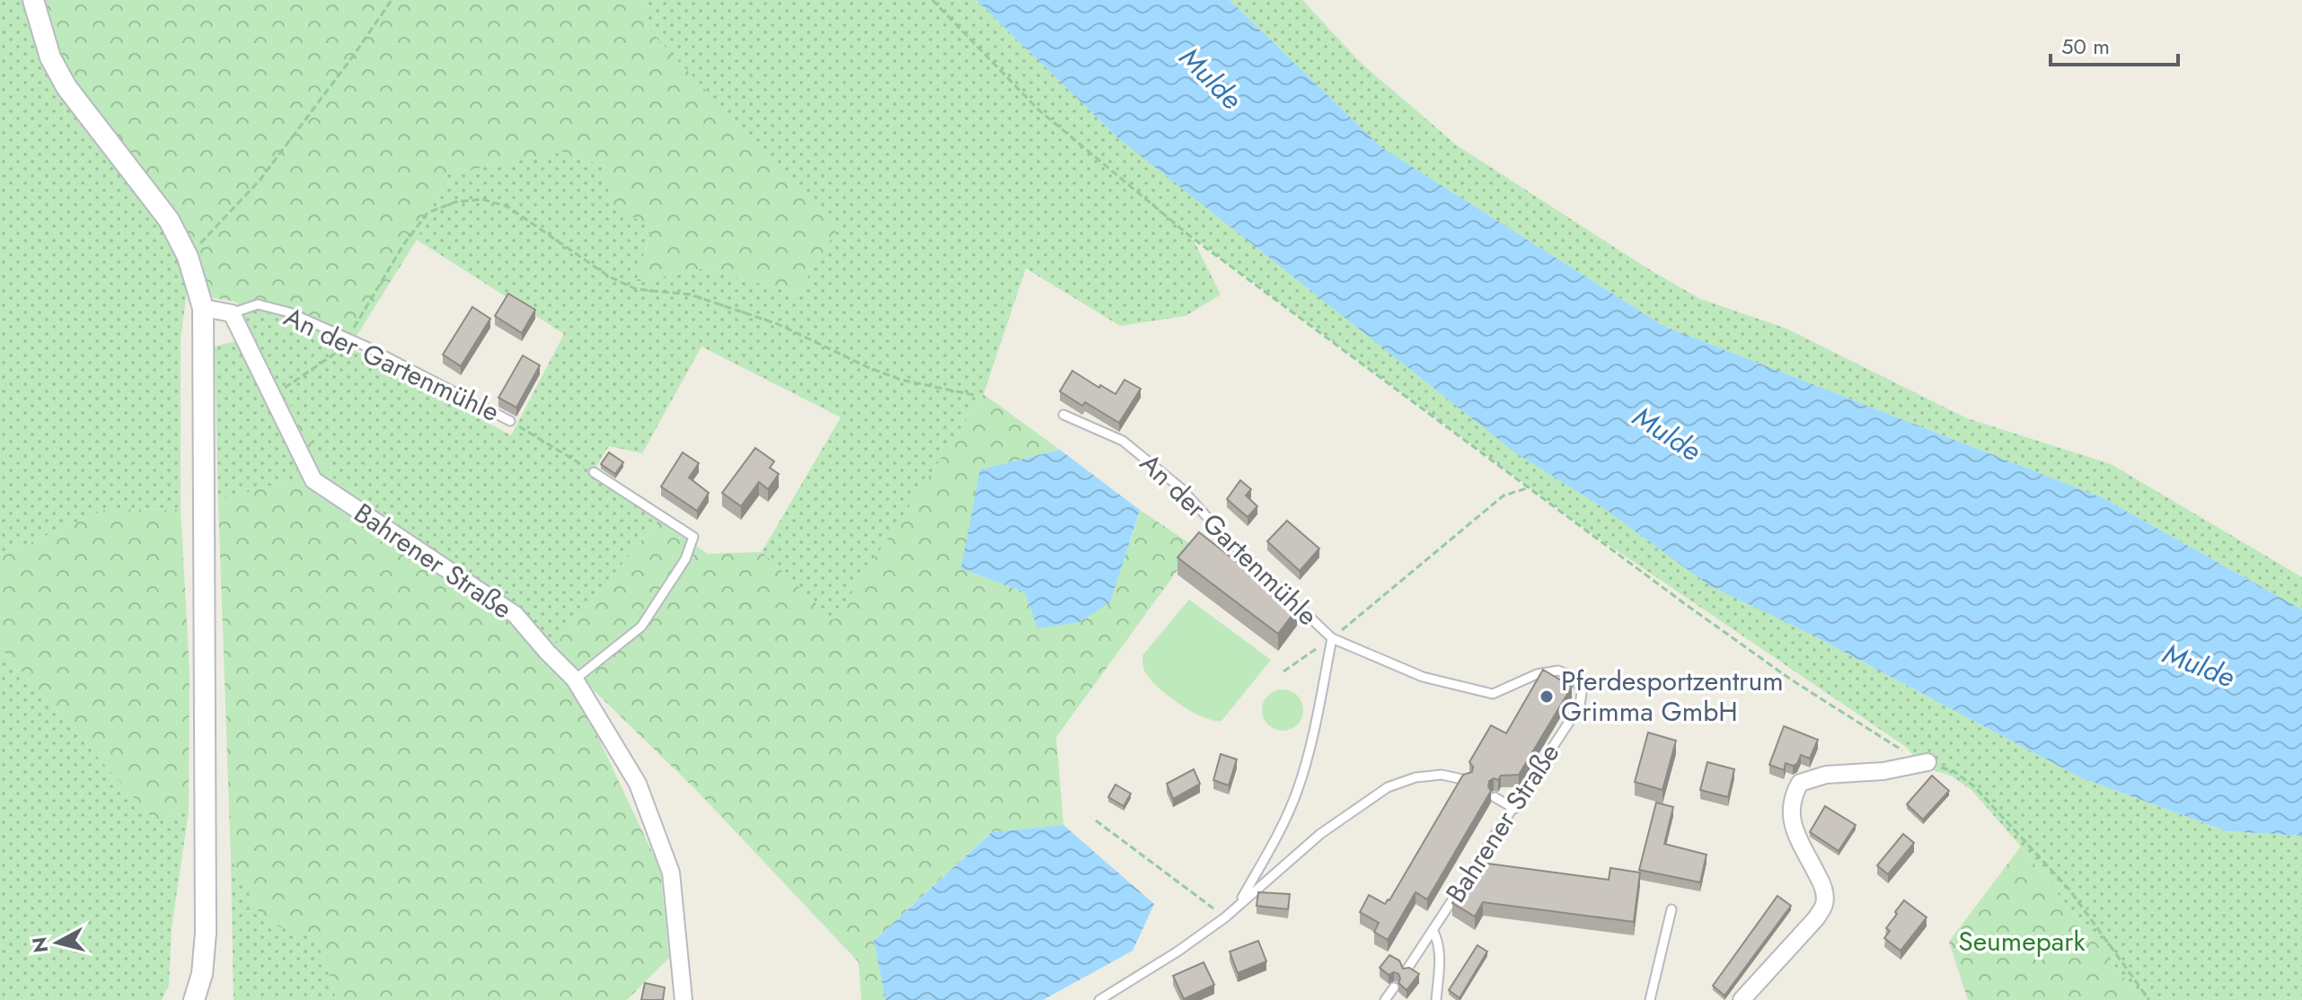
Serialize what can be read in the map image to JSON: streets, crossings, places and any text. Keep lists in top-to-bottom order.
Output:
{
  "streets": {
    "street": ["Bahrener Straße"],
    "lane": ["An der Gartenmühle"]
  },
  "crossings": [
    ["An der Gartenmühle", "Bahrener Straße"]
  ],
  "water": ["Mulde"],
  "parks": ["Seumepark"],
  "places": ["Pferdesportzentrum Grimma GmbH"],
  "scale_bar": "50 m",
  "north": "left"
}
